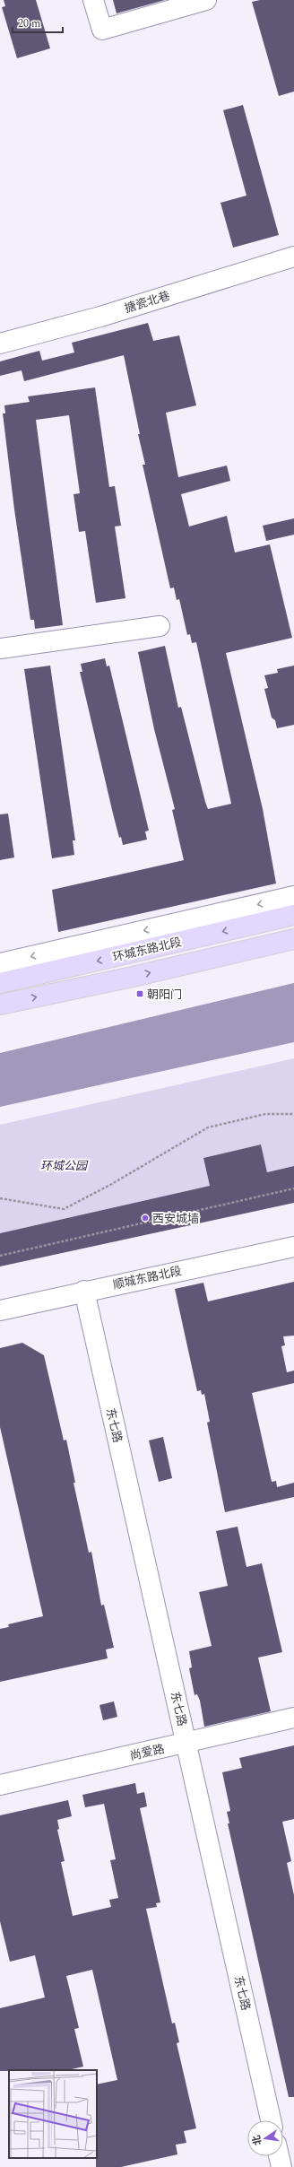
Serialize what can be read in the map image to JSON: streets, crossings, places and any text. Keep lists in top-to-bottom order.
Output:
{
  "streets": {
    "main road": ["环城东路北段"],
    "street": [
      "搪瓷北巷",
      "顺城东路北段",
      "东七路",
      "尚爱路"
    ]
  },
  "crossings": [
    ["顺城东路北段", "东七路"],
    ["东七路", "尚爱路"]
  ],
  "parks": ["环城公园"],
  "places": {
    "transit": ["朝阳门"],
    "other": ["西安城墙"]
  },
  "scale_bar": "20 m",
  "north": "left"
}
